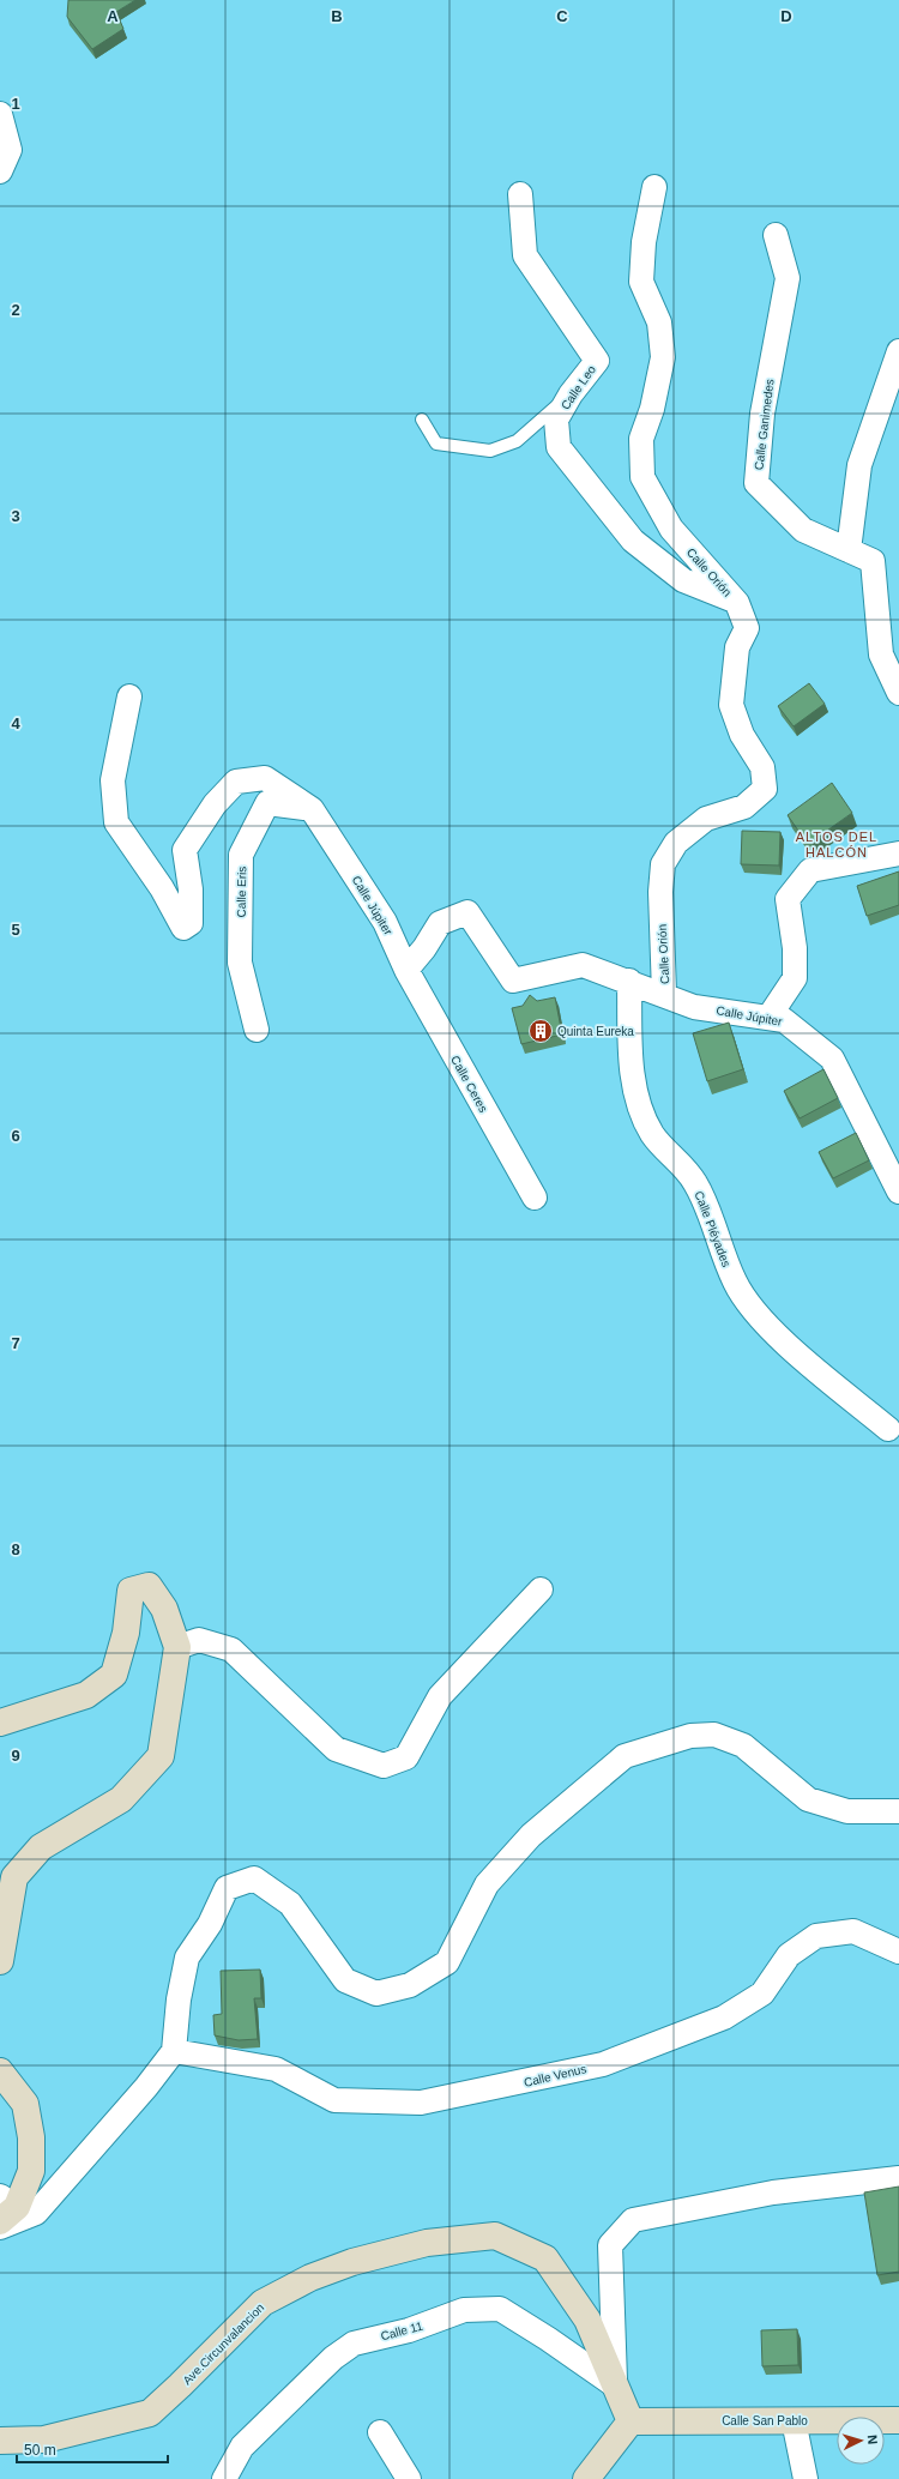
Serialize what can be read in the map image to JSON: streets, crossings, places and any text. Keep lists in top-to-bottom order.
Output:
{
  "streets": {
    "street": [
      "Calle Leo",
      "Calle Ganimedes",
      "Calle Orión",
      "Calle Eris",
      "Calle Júpiter",
      "Calle Ceres",
      "Calle Pléyades",
      "Calle Venus",
      "Calle 11",
      "Ave.Circunvalancion",
      "Calle San Pablo"
    ]
  },
  "crossings": [
    ["Calle Leo", "Calle Orión"],
    ["Calle Orión", "Calle Júpiter"],
    ["Calle Eris", "Calle Júpiter"],
    ["Calle Júpiter", "Calle Ceres"],
    ["Calle Júpiter", "Calle Pléyades"],
    ["Calle 11", "Ave.Circunvalancion"],
    ["Ave.Circunvalancion", "Calle San Pablo"]
  ],
  "districts": ["ALTOS DEL HALCÓN"],
  "places": {
    "building": ["Quinta Eureka"]
  },
  "scale_bar": "50 m",
  "north": "right",
  "grid": {
    "columns": [
      "A",
      "B",
      "C",
      "D"
    ],
    "rows": [
      "1",
      "2",
      "3",
      "4",
      "5",
      "6",
      "7",
      "8",
      "9"
    ]
  }
}
